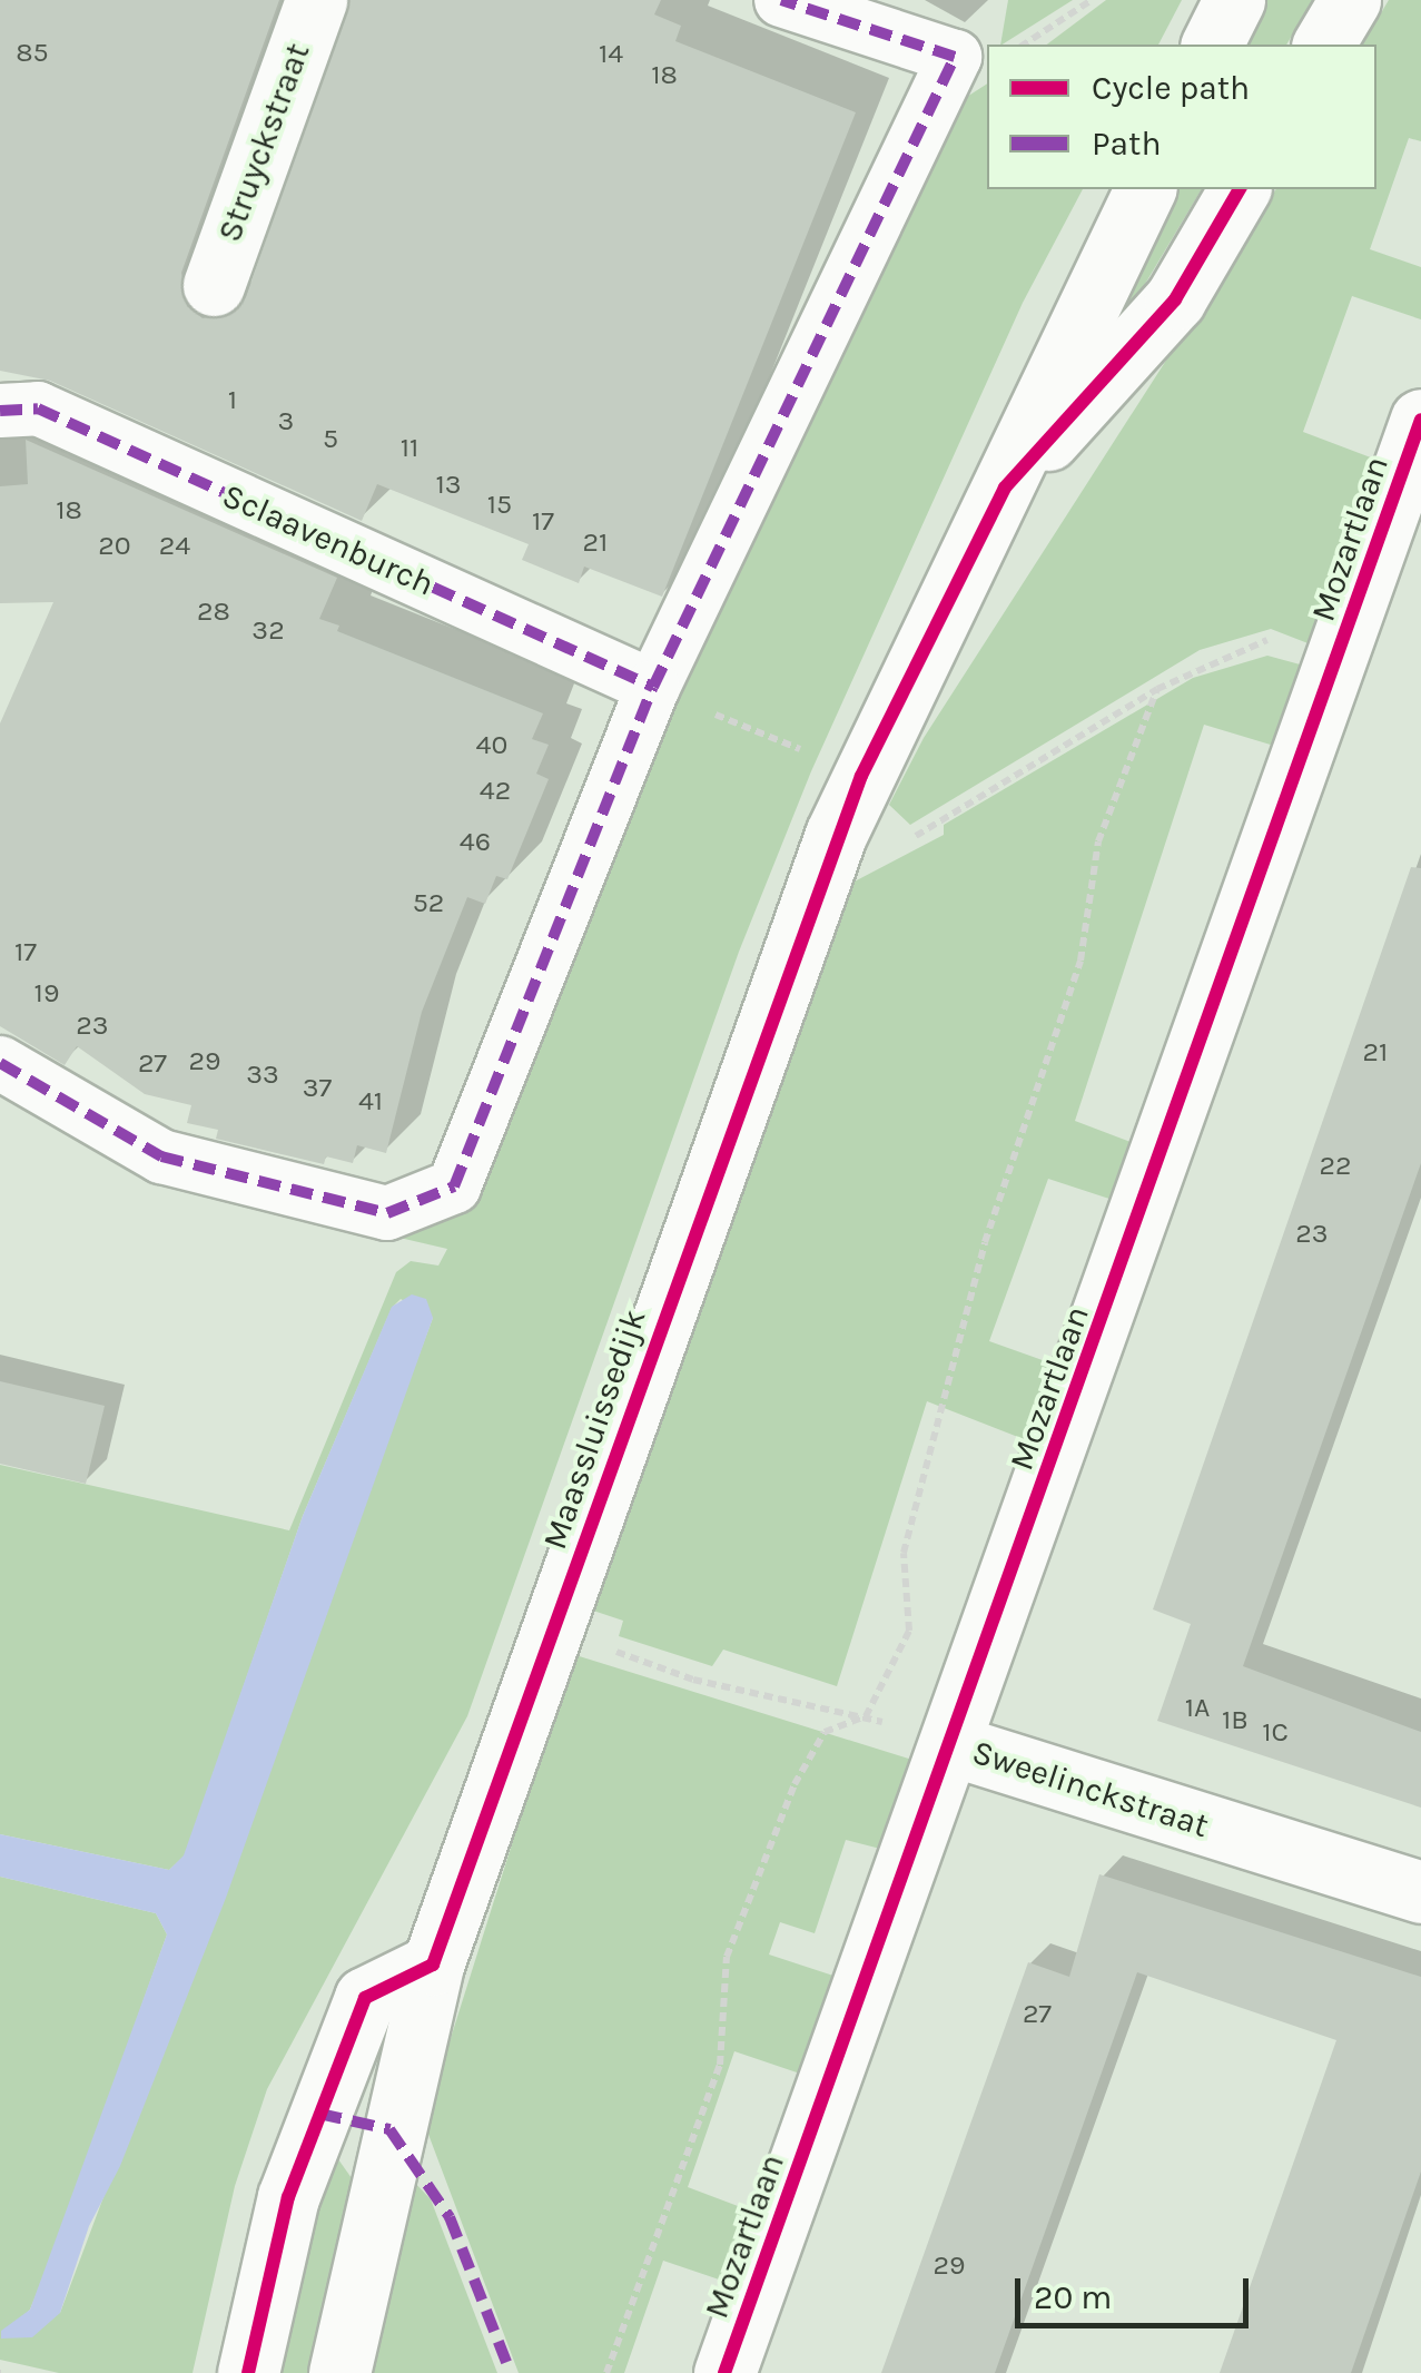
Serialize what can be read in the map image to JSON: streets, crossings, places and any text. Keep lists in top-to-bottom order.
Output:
{
  "streets": {
    "street": [
      "Struyckstraat",
      "Mozartlaan",
      "Sclaavenburch",
      "Maassluissedijk",
      "Sweelinckstraat"
    ]
  },
  "crossings": [
    ["Mozartlaan", "Sweelinckstraat"]
  ],
  "house_numbers": [
    "85",
    "14",
    "18",
    "1",
    "3",
    "5",
    "11",
    "13",
    "15",
    "18",
    "17",
    "21",
    "20",
    "24",
    "28",
    "32",
    "40",
    "42",
    "46",
    "52",
    "17",
    "19",
    "23",
    "21",
    "29",
    "27",
    "33",
    "37",
    "41",
    "22",
    "23",
    "1A",
    "1B",
    "1C",
    "27",
    "29"
  ],
  "legend": ["Cycle path", "Path"],
  "scale_bar": "20 m"
}
